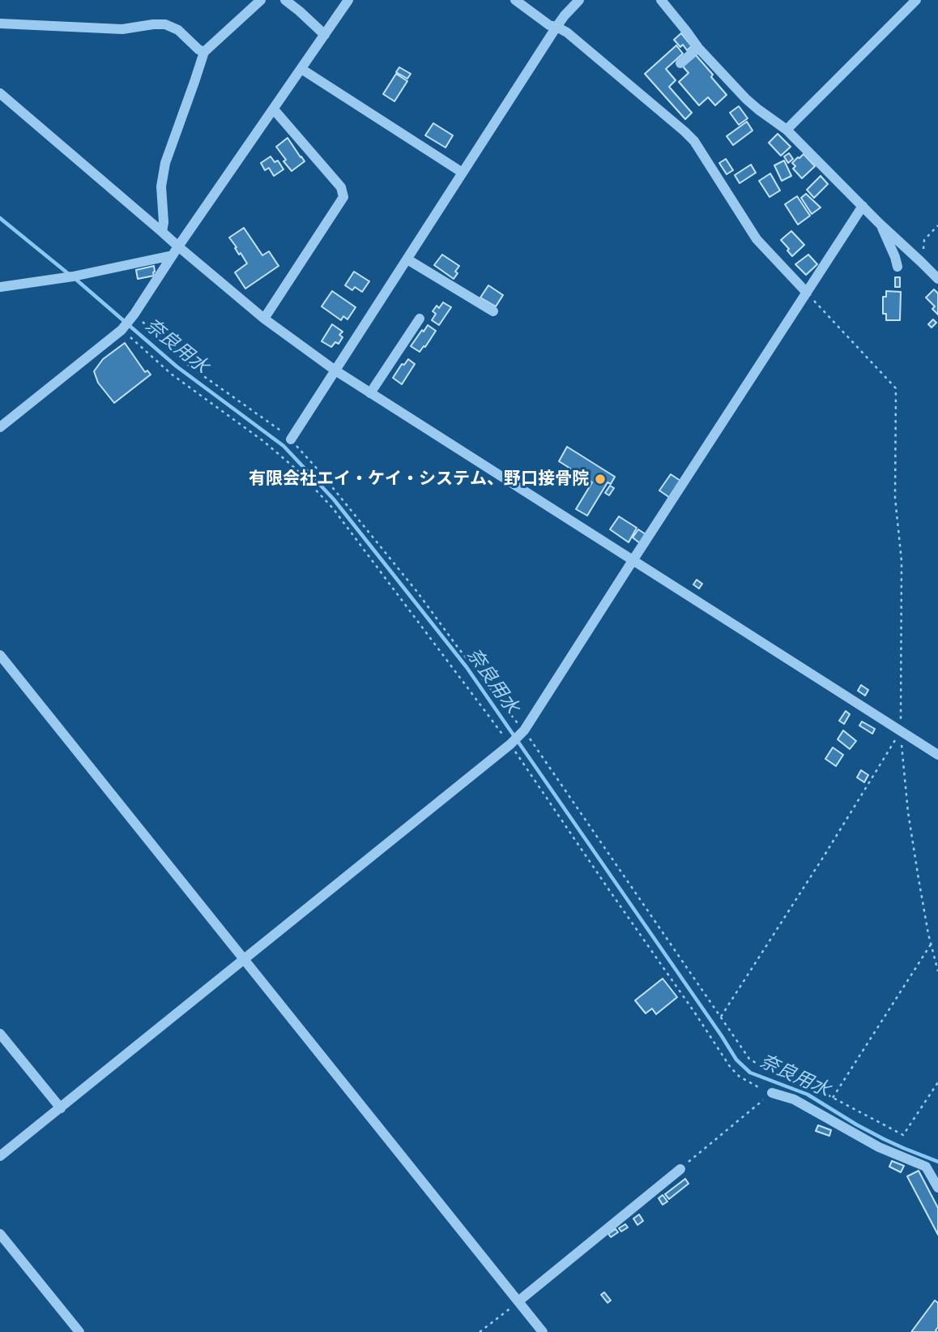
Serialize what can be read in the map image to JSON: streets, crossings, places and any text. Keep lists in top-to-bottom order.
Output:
{
  "water": ["奈良用水"],
  "places": ["有限会社エイ・ケイ・システム、野口接骨院"]
}
